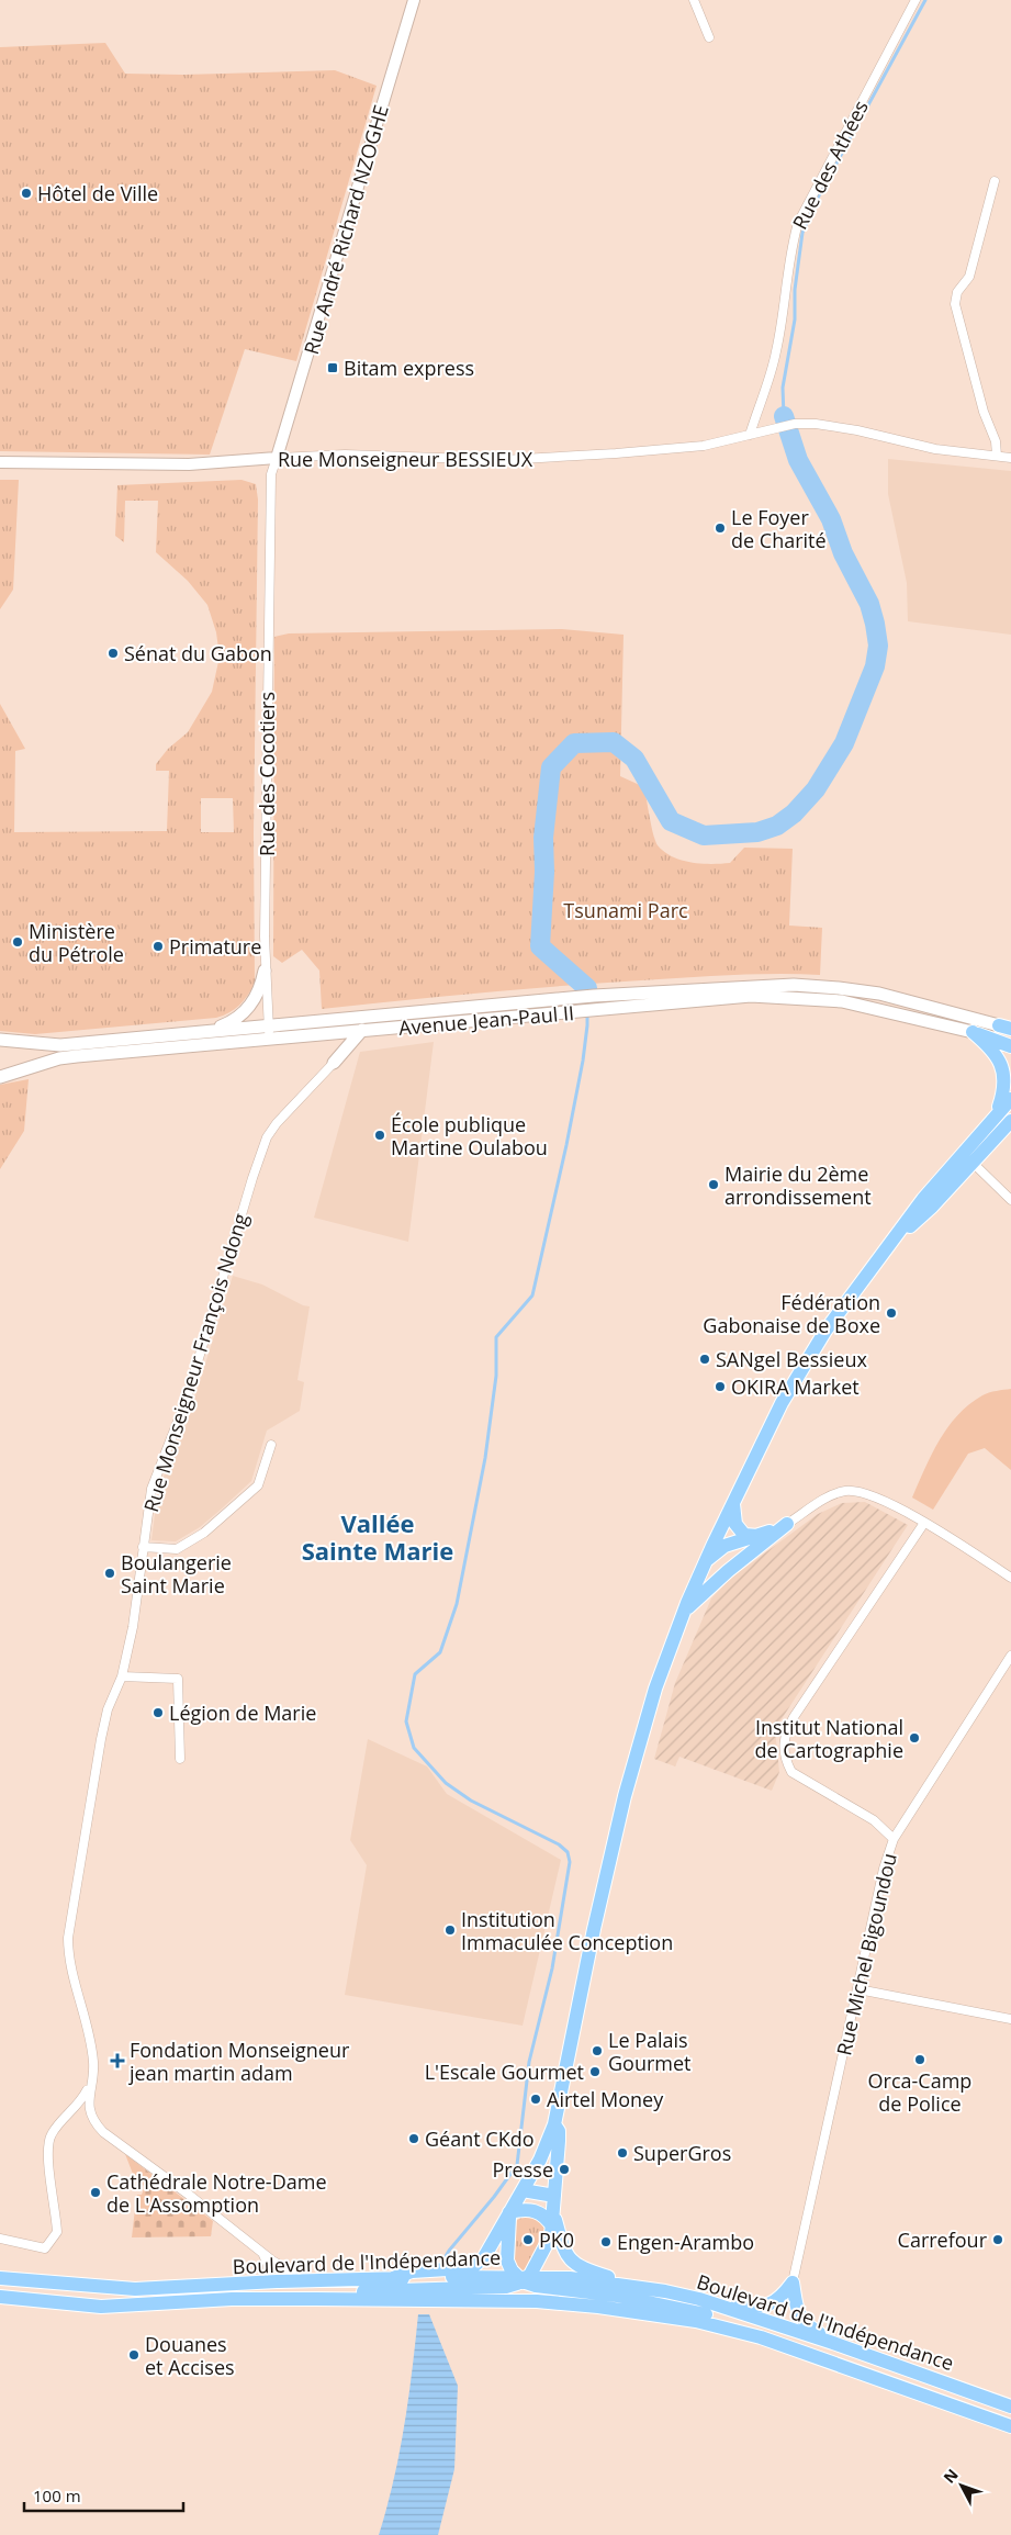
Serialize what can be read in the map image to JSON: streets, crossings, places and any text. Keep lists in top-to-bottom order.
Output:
{
  "streets": {
    "main road": ["Avenue Jean-Paul II", "Boulevard de l'Indépendance"],
    "street": [
      "Rue des Athées",
      "Rue André Richard NZOGHE",
      "Rue Monseigneur BESSIEUX",
      "Rue des Cocotiers",
      "Rue Monseigneur François Ndong",
      "Rue Michel Bigoundou"
    ]
  },
  "crossings": [
    ["Rue des Athées", "Rue Monseigneur BESSIEUX"],
    ["Rue André Richard NZOGHE", "Rue Monseigneur BESSIEUX"],
    ["Rue André Richard NZOGHE", "Rue des Cocotiers"],
    ["Rue Monseigneur BESSIEUX", "Rue des Cocotiers"],
    ["Rue des Cocotiers", "Avenue Jean-Paul II"],
    ["Rue Monseigneur François Ndong", "Boulevard de l'Indépendance"]
  ],
  "districts": ["Vallée Sainte Marie"],
  "parks": ["Tsunami Parc"],
  "places": {
    "other": [
      "Hôtel de Ville",
      "Le Foyer de Charité",
      "Sénat du Gabon",
      "Ministère du Pétrole",
      "Primature",
      "École publique Martine Oulabou",
      "Mairie du 2ème arrondissement",
      "Fédération Gabonaise de Boxe",
      "SANgel Bessieux",
      "OKIRA Market",
      "Boulangerie Saint Marie",
      "Légion de Marie",
      "Institut National de Cartographie",
      "Institution Immaculée Conception",
      "Le Palais Gourmet",
      "Orca-Camp de Police",
      "L'Escale Gourmet",
      "Airtel Money",
      "Géant CKdo",
      "SuperGros",
      "Presse",
      "Cathédrale Notre-Dame de L'Assomption",
      "PK0",
      "Carrefour",
      "Engen-Arambo",
      "Douanes et Accises"
    ],
    "transit": ["Bitam express"],
    "health": ["Fondation Monseigneur jean martin adam"]
  },
  "scale_bar": "100 m",
  "north": "top left"
}
